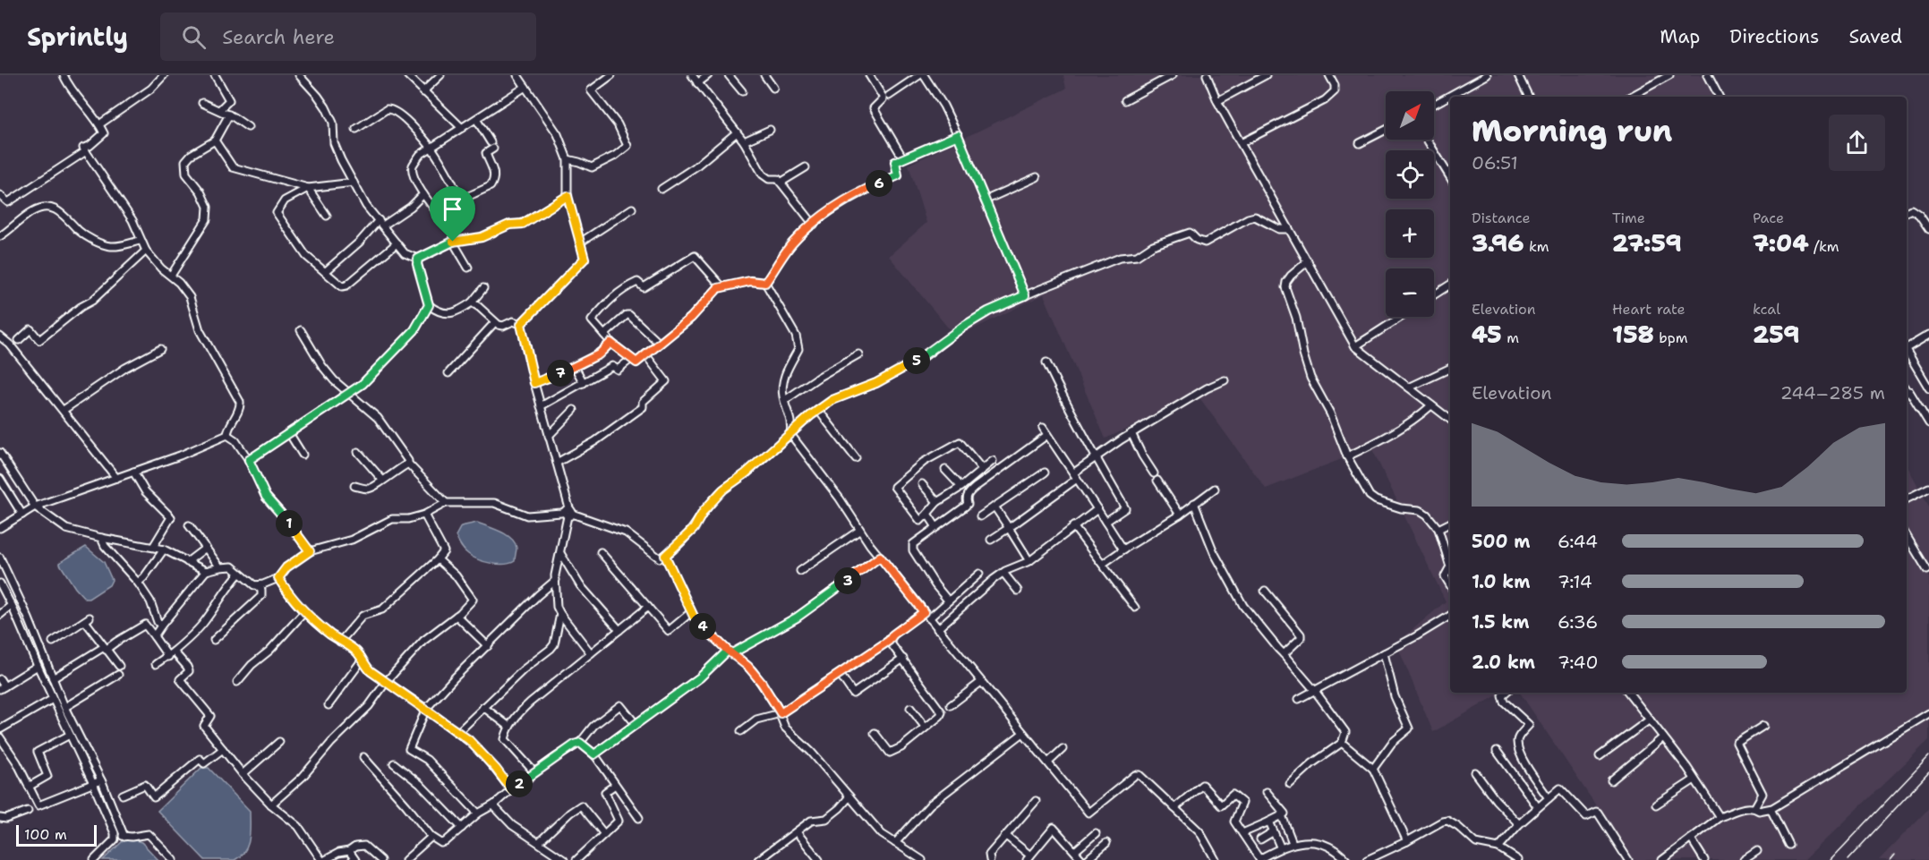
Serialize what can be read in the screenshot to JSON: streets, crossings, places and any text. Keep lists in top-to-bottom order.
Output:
{
  "scale_bar": "100 m",
  "north": "top right",
  "page": {
    "header": "Sprintly",
    "search": "Search here",
    "nav": ["Map", "Directions", "Saved"],
    "map_buttons": ["+", "−"],
    "heading": ["Morning run", "06:51"],
    "pins": [
      "6",
      "5",
      "7",
      "1",
      "3",
      "4",
      "2"
    ],
    "stats": [
      ["Distance", "3.96 km"],
      ["Time", "27:59"],
      ["Pace", "7:04 /km"],
      ["Elevation", "45 m"],
      ["Heart rate", "158 bpm"],
      ["kcal", "259"]
    ],
    "chart": ["Elevation", "244–285 m"],
    "list": [
      {
        "name": "500 m",
        "note": "6:44"
      },
      {
        "name": "1.0 km",
        "note": "7:14"
      },
      {
        "name": "1.5 km",
        "note": "6:36"
      },
      {
        "name": "2.0 km",
        "note": "7:40"
      }
    ],
    "scale": "100 m"
  }
}
